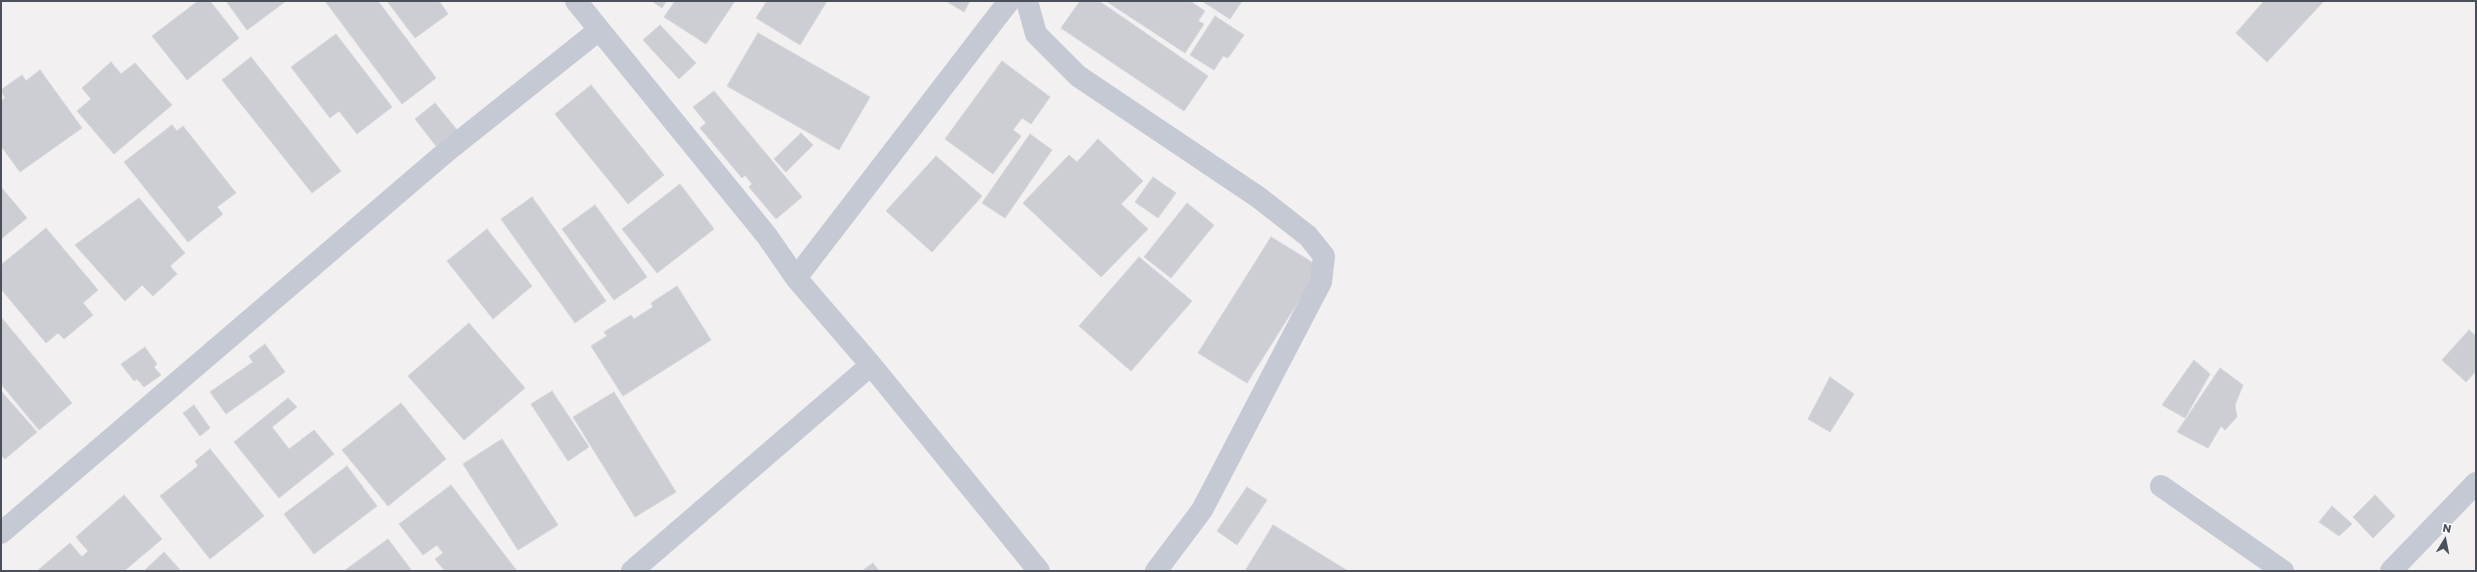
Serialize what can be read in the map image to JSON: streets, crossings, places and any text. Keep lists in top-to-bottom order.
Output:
{
  "north": "top"
}
